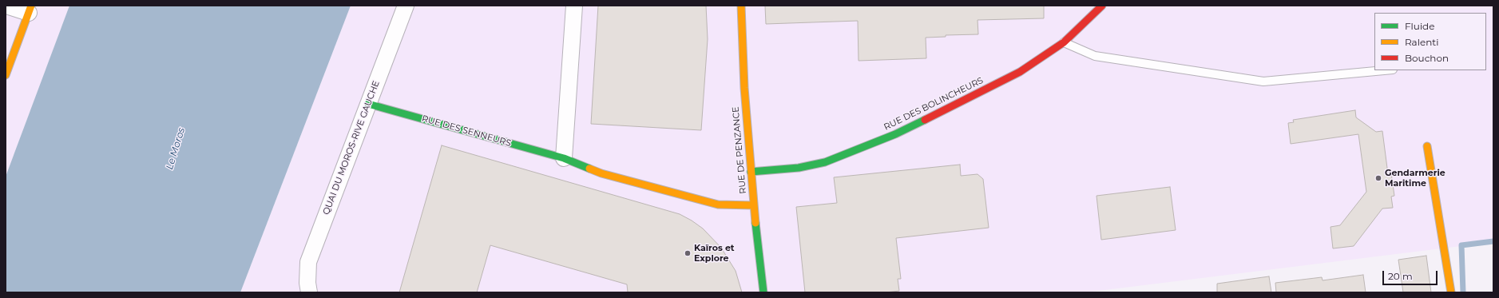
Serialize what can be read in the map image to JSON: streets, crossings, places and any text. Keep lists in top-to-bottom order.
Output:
{
  "streets": {
    "street": [
      "RUE DES BOLINCHEURS",
      "RUE DES SENNEURS",
      "QUAI DU MOROS-RIVE GAUCHE",
      "RUE DE PENZANCE"
    ]
  },
  "crossings": [
    ["RUE DES BOLINCHEURS", "RUE DE PENZANCE"],
    ["RUE DES SENNEURS", "QUAI DU MOROS-RIVE GAUCHE"],
    ["RUE DES SENNEURS", "RUE DE PENZANCE"]
  ],
  "water": ["Le Moros"],
  "places": ["Gendarmerie Maritime", "Kaïros et Explore"],
  "legend": ["Fluide", "Ralenti", "Bouchon"],
  "scale_bar": "20 m"
}
